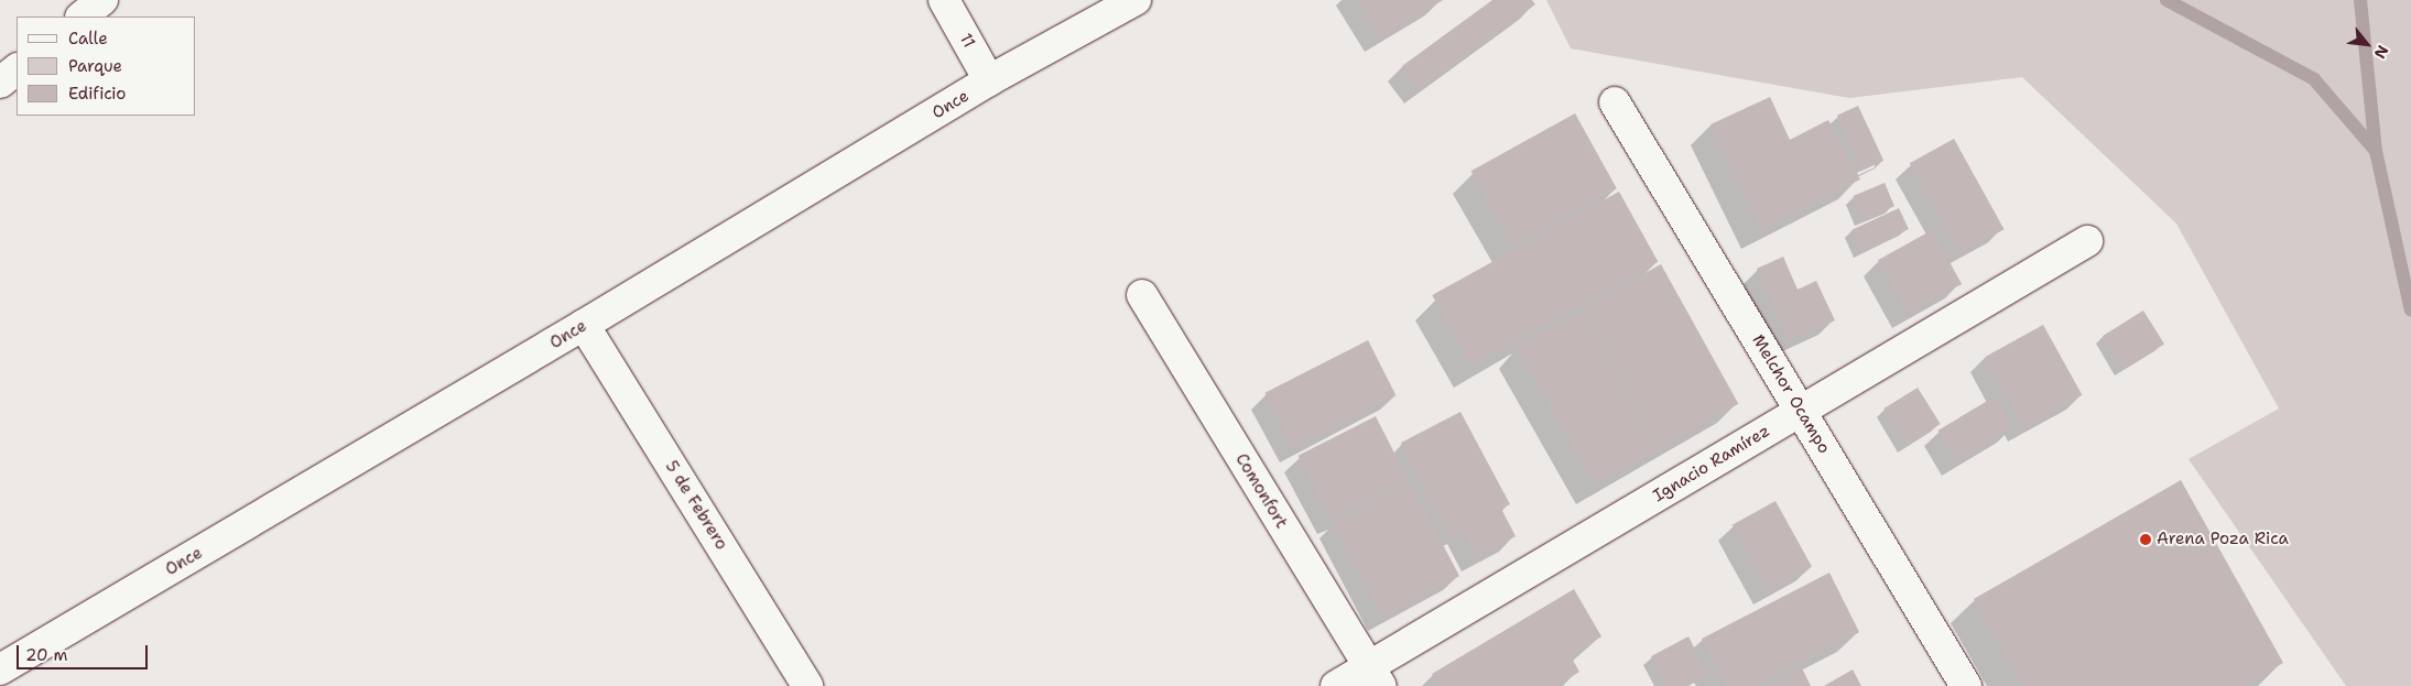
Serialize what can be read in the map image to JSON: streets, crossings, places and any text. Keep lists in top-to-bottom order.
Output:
{
  "streets": {
    "street": [
      "11",
      "Once",
      "Melchor Ocampo",
      "Ignacio Ramírez",
      "Comonfort",
      "5 de Febrero"
    ]
  },
  "crossings": [
    ["11", "Once"],
    ["Once", "5 de Febrero"],
    ["Melchor Ocampo", "Ignacio Ramírez"],
    ["Ignacio Ramírez", "Comonfort"]
  ],
  "places": ["Arena Poza Rica"],
  "legend": ["Calle", "Parque", "Edificio"],
  "scale_bar": "20 m",
  "north": "bottom right"
}
